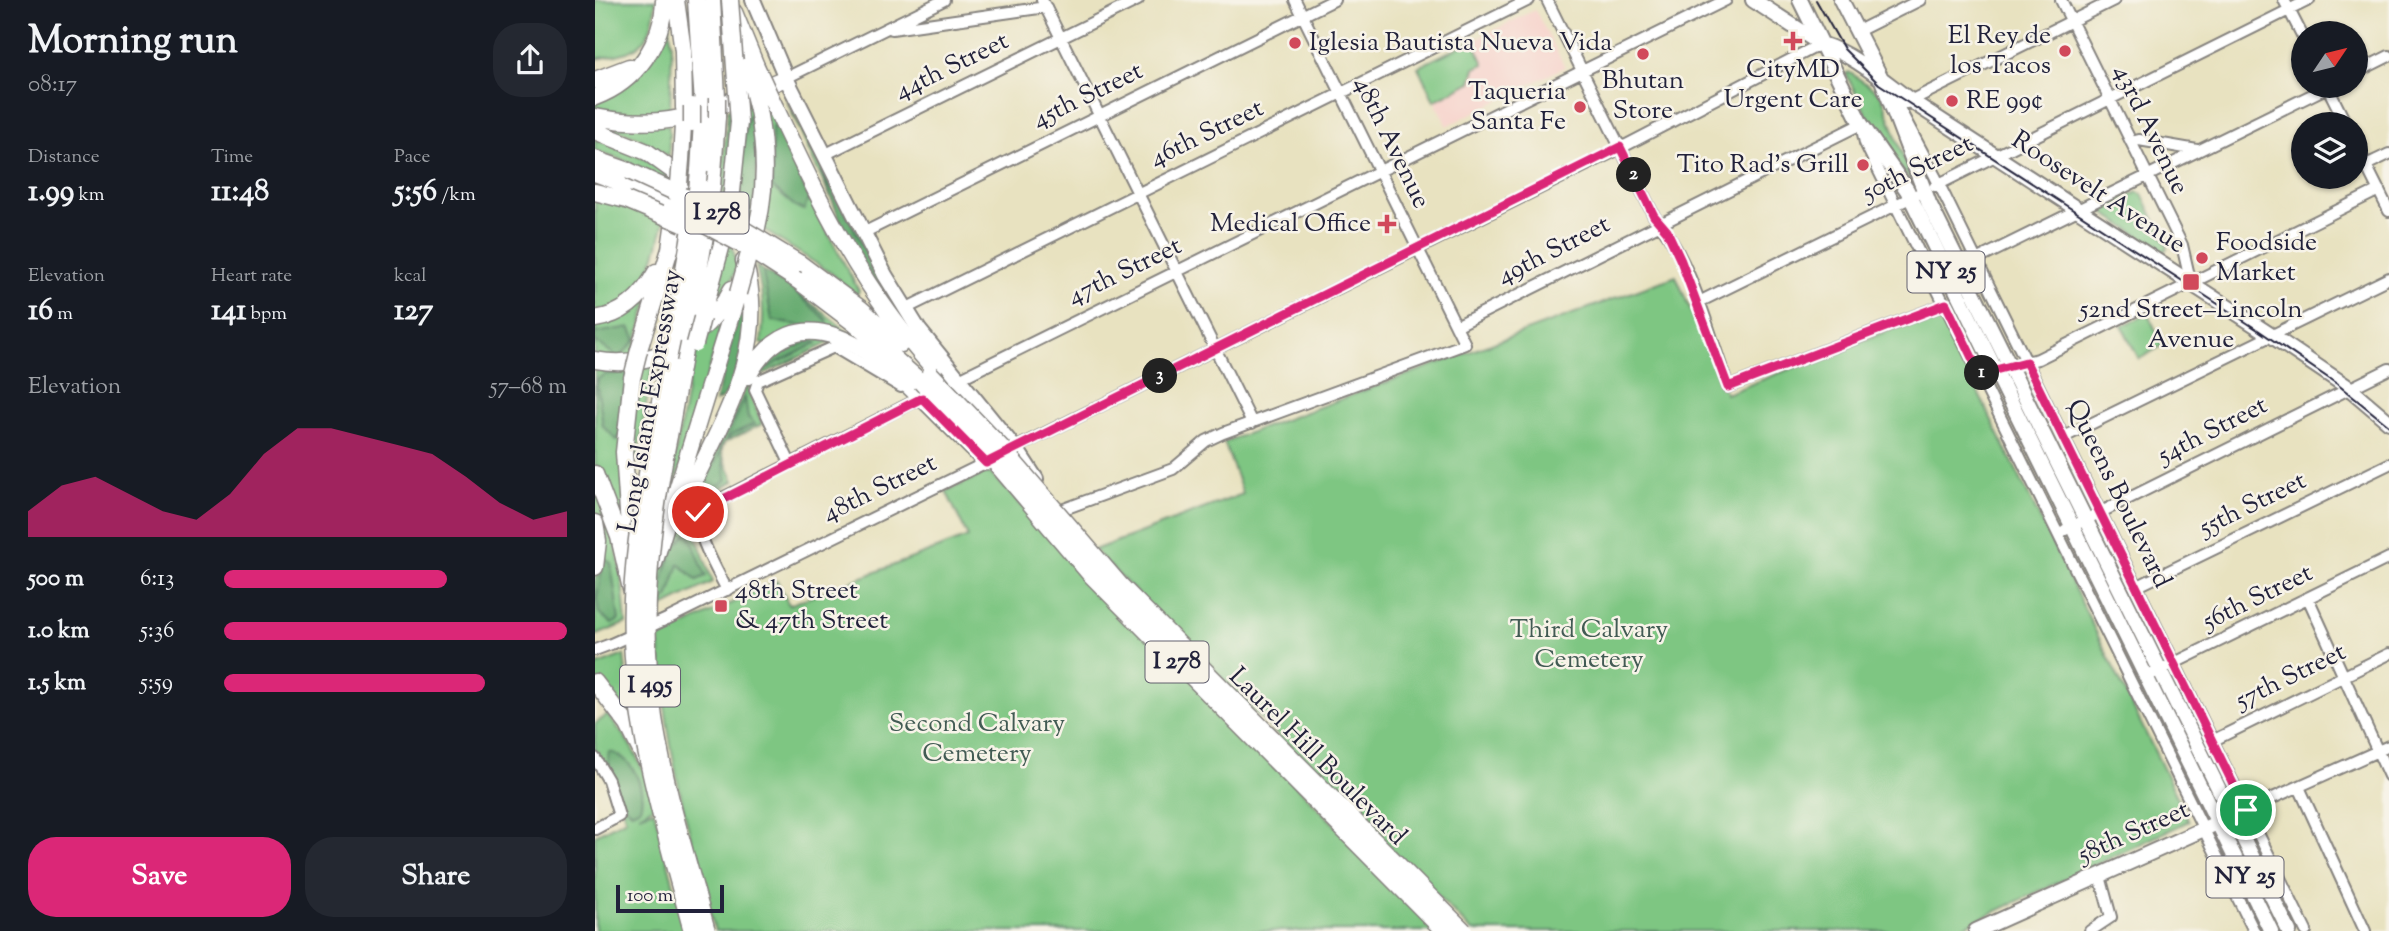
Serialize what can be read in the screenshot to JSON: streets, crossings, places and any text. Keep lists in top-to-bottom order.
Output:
{
  "streets": {
    "highway": ["I 278", "Long Island Expressway", "I 495"],
    "main road": [
      "Roosevelt Avenue",
      "NY 25",
      "Queens Boulevard",
      "Laurel Hill Boulevard",
      "58th Street"
    ],
    "street": [
      "44th Street",
      "45th Street",
      "43rd Avenue",
      "46th Street",
      "48th Avenue",
      "50th Street",
      "49th Street",
      "47th Street",
      "54th Street",
      "48th Street",
      "55th Street",
      "56th Street",
      "57th Street"
    ]
  },
  "crossings": [
    ["44th Street", "Laurel Hill Boulevard"],
    ["45th Street", "48th Avenue"],
    ["45th Street", "Laurel Hill Boulevard"],
    ["43rd Avenue", "50th Street"],
    ["43rd Avenue", "Roosevelt Avenue"],
    ["46th Street", "48th Avenue"],
    ["46th Street", "Laurel Hill Boulevard"],
    ["48th Avenue", "49th Street"],
    ["48th Avenue", "47th Street"],
    ["48th Avenue", "48th Street"],
    ["50th Street", "Roosevelt Avenue"],
    ["50th Street", "NY 25"],
    ["50th Street", "Queens Boulevard"],
    ["Roosevelt Avenue", "NY 25"],
    ["Roosevelt Avenue", "54th Street"],
    ["Roosevelt Avenue", "48th Street"],
    ["Roosevelt Avenue", "Queens Boulevard"],
    ["I 278", "47th Street"],
    ["I 278", "Long Island Expressway"],
    ["I 278", "Laurel Hill Boulevard"],
    ["49th Street", "NY 25"],
    ["47th Street", "48th Street"],
    ["47th Street", "Laurel Hill Boulevard"],
    ["NY 25", "54th Street"],
    ["NY 25", "48th Street"],
    ["NY 25", "56th Street"],
    ["NY 25", "58th Street"],
    ["54th Street", "Queens Boulevard"],
    ["48th Street", "Laurel Hill Boulevard"],
    ["Queens Boulevard", "55th Street"],
    ["Queens Boulevard", "56th Street"],
    ["Queens Boulevard", "57th Street"],
    ["Queens Boulevard", "58th Street"]
  ],
  "parks": ["Third Calvary Cemetery", "Second Calvary Cemetery"],
  "places": {
    "health": ["CityMD Urgent Care", "Medical Office"],
    "other": [
      "Iglesia Bautista Nueva Vida",
      "El Rey de los Tacos",
      "Bhutan Store",
      "RE 99¢",
      "Taqueria Santa Fe",
      "Tito Rad's Grill",
      "Foodside Market"
    ],
    "transit": ["52nd Street–Lincoln Avenue", "48th Street & 47th Street"]
  },
  "scale_bar": "100 m",
  "north": "top right",
  "page": {
    "heading": ["Morning run", "08:17"],
    "stats": [
      ["Distance", "1.99 km"],
      ["Time", "11:48"],
      ["Pace", "5:56 /km"],
      ["Elevation", "16 m"],
      ["Heart rate", "141 bpm"],
      ["kcal", "127"]
    ],
    "pins": ["2", "1", "3"],
    "chart": ["Elevation", "57–68 m"],
    "list": [
      {
        "name": "500 m",
        "note": "6:13"
      },
      {
        "name": "1.0 km",
        "note": "5:36"
      },
      {
        "name": "1.5 km",
        "note": "5:59"
      }
    ],
    "buttons": ["Save", "Share"],
    "scale": "100 m"
  }
}
